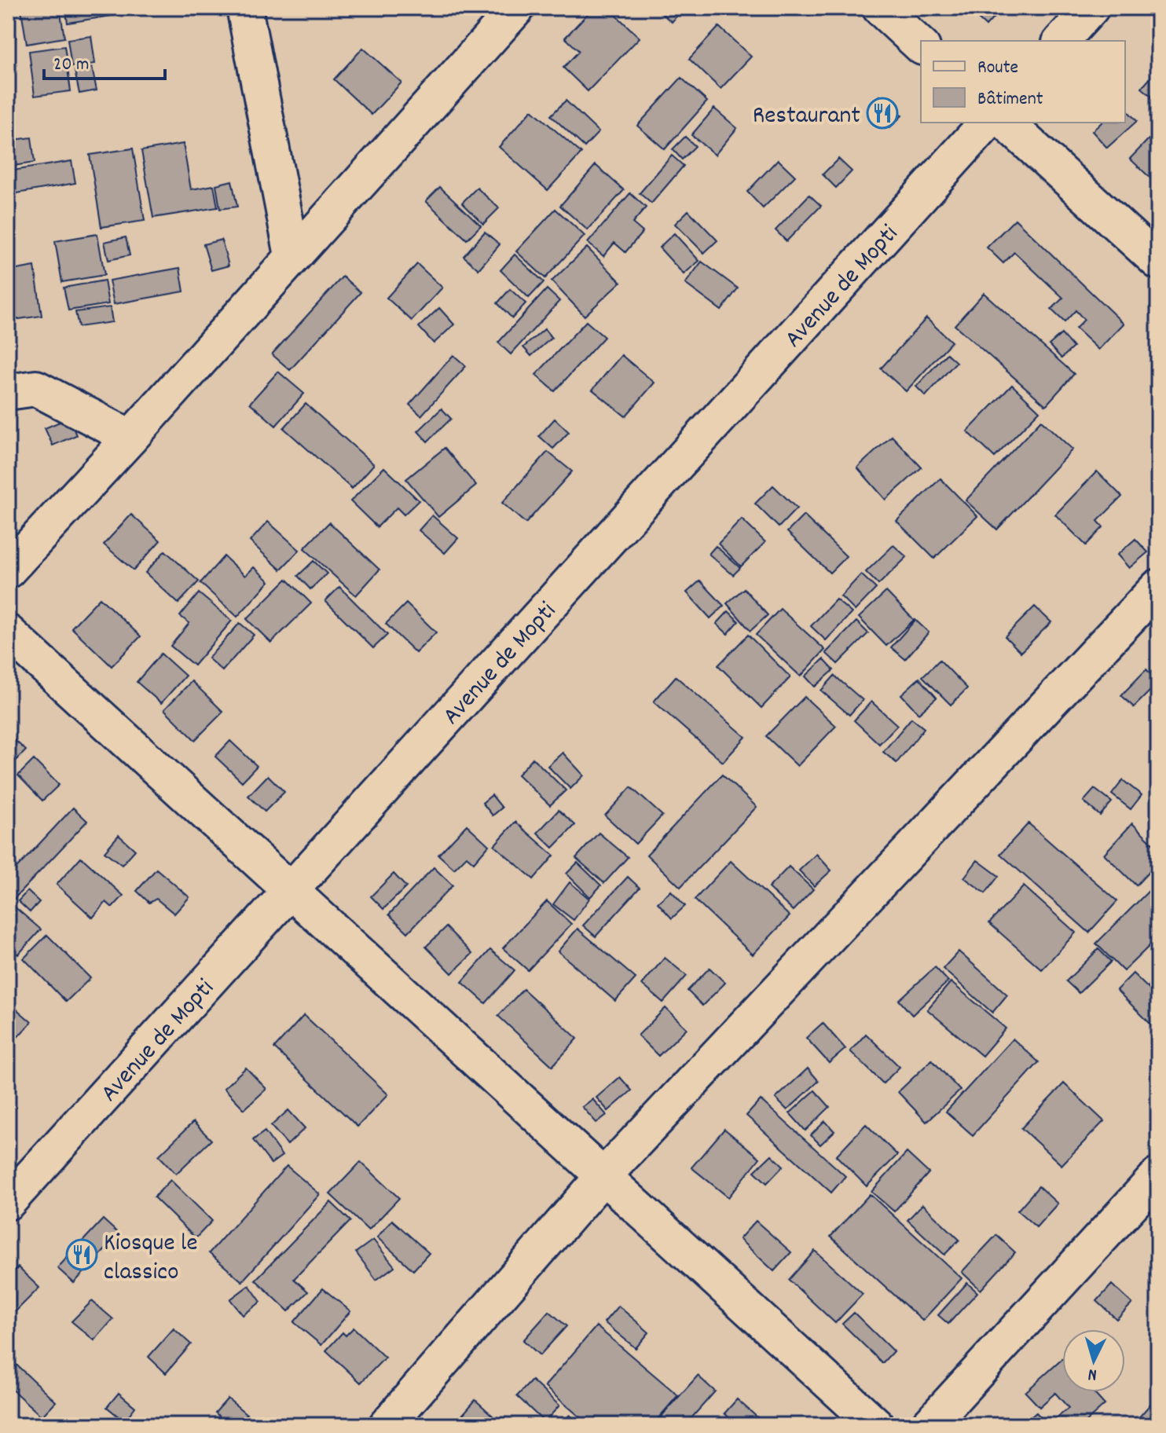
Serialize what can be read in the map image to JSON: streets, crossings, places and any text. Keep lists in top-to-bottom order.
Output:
{
  "streets": {
    "street": ["Avenue de Mopti"]
  },
  "places": {
    "restaurant": ["Restaurant", "Kiosque le classico"]
  },
  "legend": ["Route", "Bâtiment"],
  "scale_bar": "20 m",
  "north": "bottom"
}
